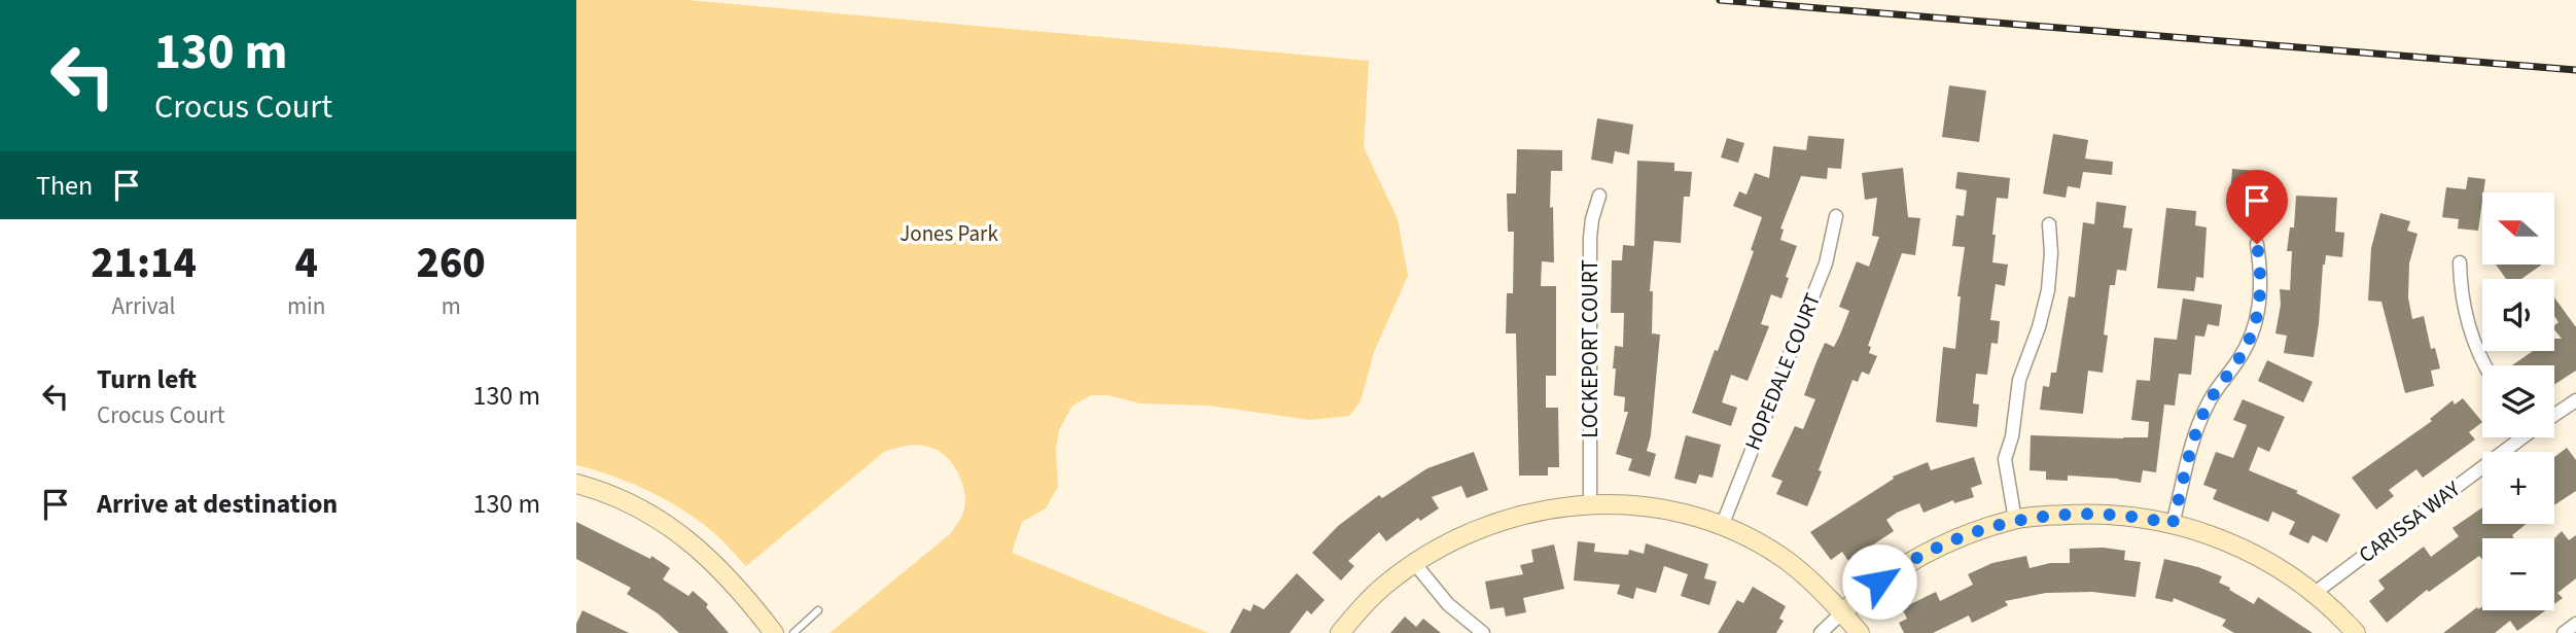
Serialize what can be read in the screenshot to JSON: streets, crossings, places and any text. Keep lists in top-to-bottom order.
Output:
{
  "streets": {
    "street": ["LOCKEPORT COURT", "HOPEDALE COURT", "CARISSA WAY"]
  },
  "parks": ["Jones Park"],
  "north": "left",
  "page": {
    "turn": ["130 m", "Crocus Court"],
    "then": "Then",
    "map_buttons": ["+", "−"],
    "eta": [
      "21:14",
      "Arrival",
      "4",
      "min",
      "260",
      "m"
    ],
    "list": [
      {
        "name": "Turn left",
        "note": "Crocus Court",
        "value": "130 m"
      },
      {
        "name": "Arrive at destination",
        "value": "130 m"
      }
    ]
  }
}
